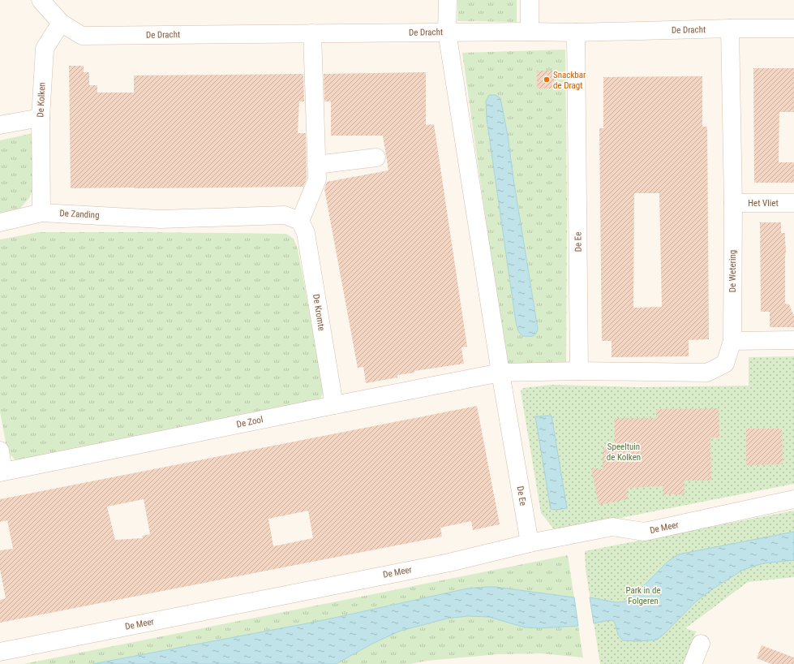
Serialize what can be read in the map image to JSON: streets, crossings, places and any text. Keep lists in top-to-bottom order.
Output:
{
  "streets": {
    "street": [
      "De Dracht",
      "De Kolken",
      "Het Vliet",
      "De Zanding",
      "De Ee",
      "De Wetering",
      "De Kromte",
      "De Zool",
      "De Meer"
    ]
  },
  "crossings": [
    ["De Dracht", "De Kolken"],
    ["De Dracht", "De Ee"],
    ["De Dracht", "De Wetering"],
    ["De Kolken", "De Zanding"],
    ["Het Vliet", "De Wetering"],
    ["De Zanding", "De Kromte"],
    ["De Ee", "De Wetering"],
    ["De Ee", "De Zool"],
    ["De Ee", "De Meer"],
    ["De Kromte", "De Zool"]
  ],
  "parks": ["Speeltuin de Kolken", "Park in de Folgeren"],
  "places": ["Snackbar de Dragt"]
}
